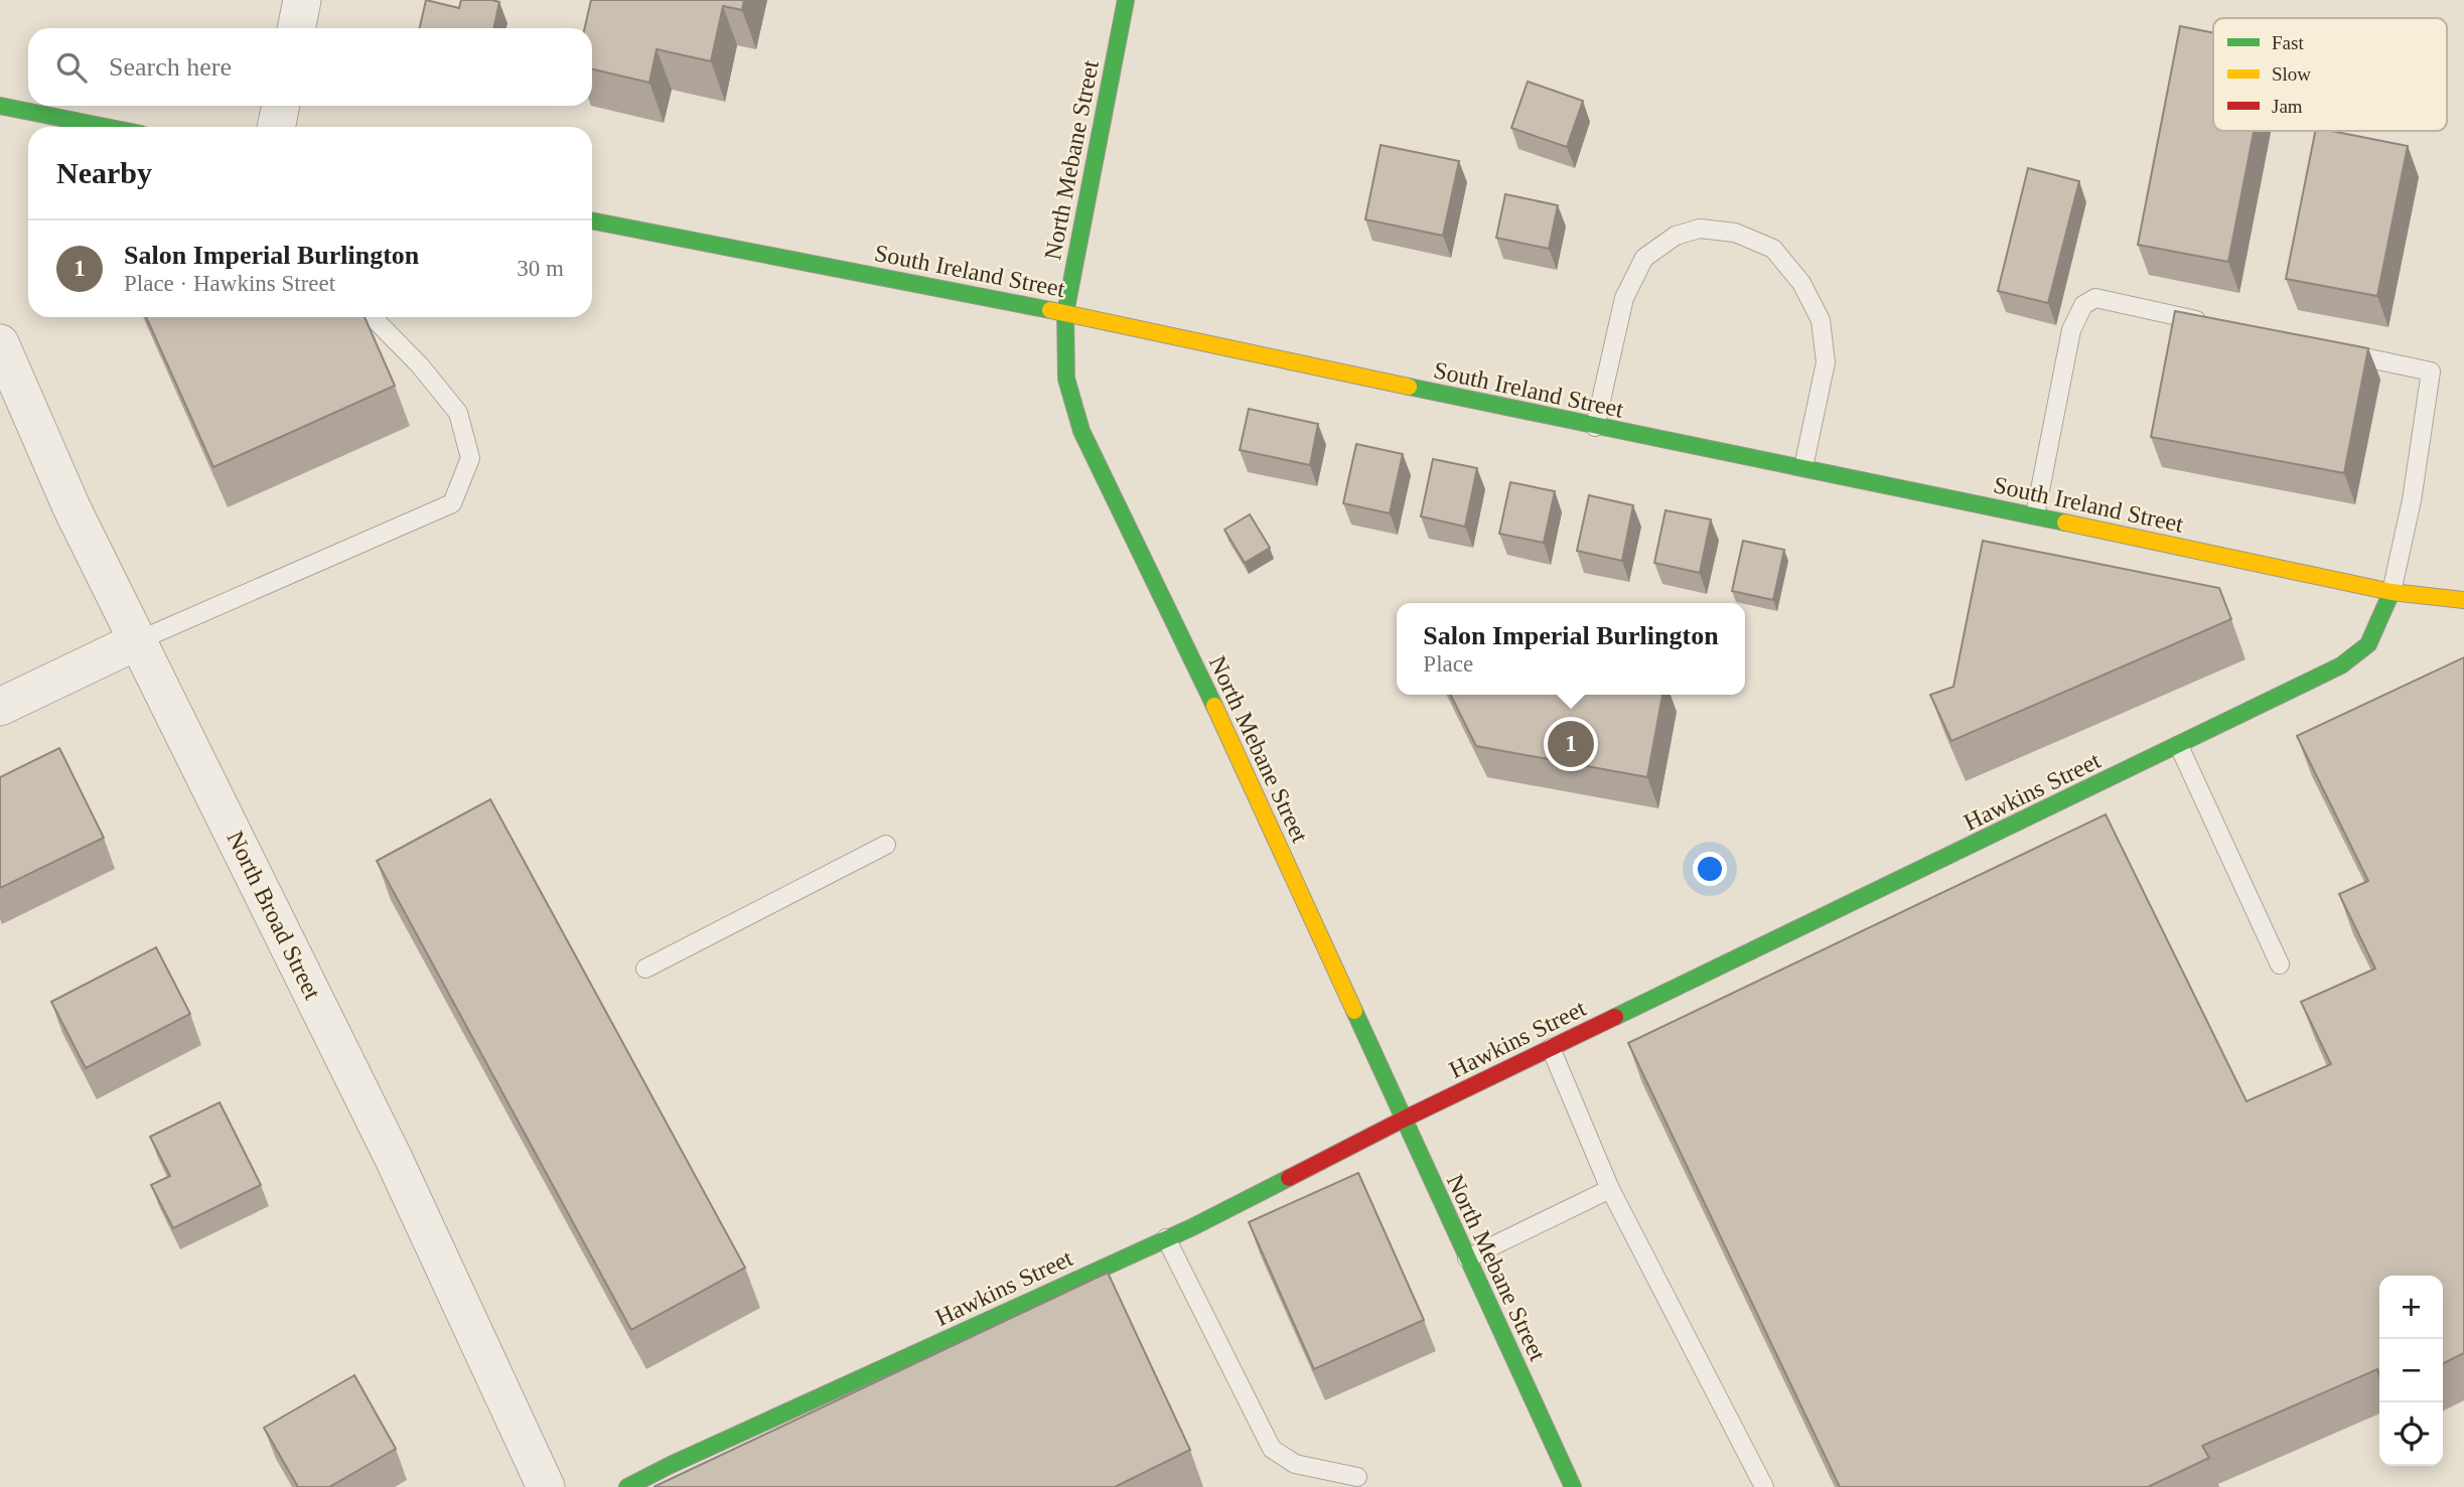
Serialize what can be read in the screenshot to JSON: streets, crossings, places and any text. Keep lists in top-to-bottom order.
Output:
{
  "streets": {
    "street": [
      "North Mebane Street",
      "South Ireland Street",
      "Hawkins Street",
      "North Broad Street"
    ]
  },
  "crossings": [
    ["North Mebane Street", "South Ireland Street"],
    ["North Mebane Street", "Hawkins Street"],
    ["South Ireland Street", "Hawkins Street"]
  ],
  "legend": ["Fast", "Slow", "Jam"],
  "page": {
    "search": "Search here",
    "heading": "Nearby",
    "list": [
      {
        "mark": "1",
        "name": "Salon Imperial Burlington",
        "note": "Place · Hawkins Street",
        "value": "30 m"
      }
    ],
    "popup": ["Salon Imperial Burlington", "Place"],
    "pins": "1",
    "map_buttons": ["+", "−"]
  }
}
